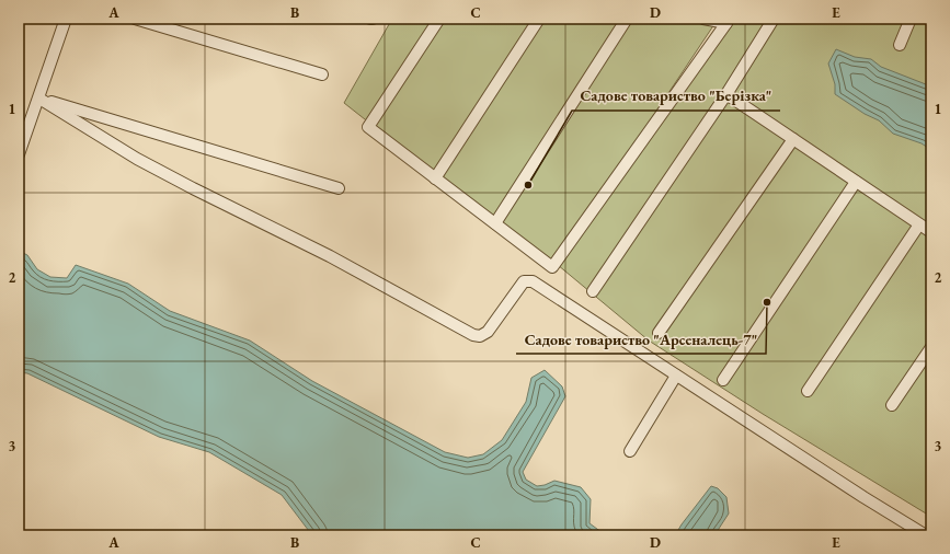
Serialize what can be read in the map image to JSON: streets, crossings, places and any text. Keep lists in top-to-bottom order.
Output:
{
  "places": ["Садове товариство \"Берізка\"", "Садове товариство \"Арсеналець-7\""],
  "grid": {
    "columns": [
      "A",
      "B",
      "C",
      "D",
      "E"
    ],
    "rows": ["1", "2", "3"]
  }
}
